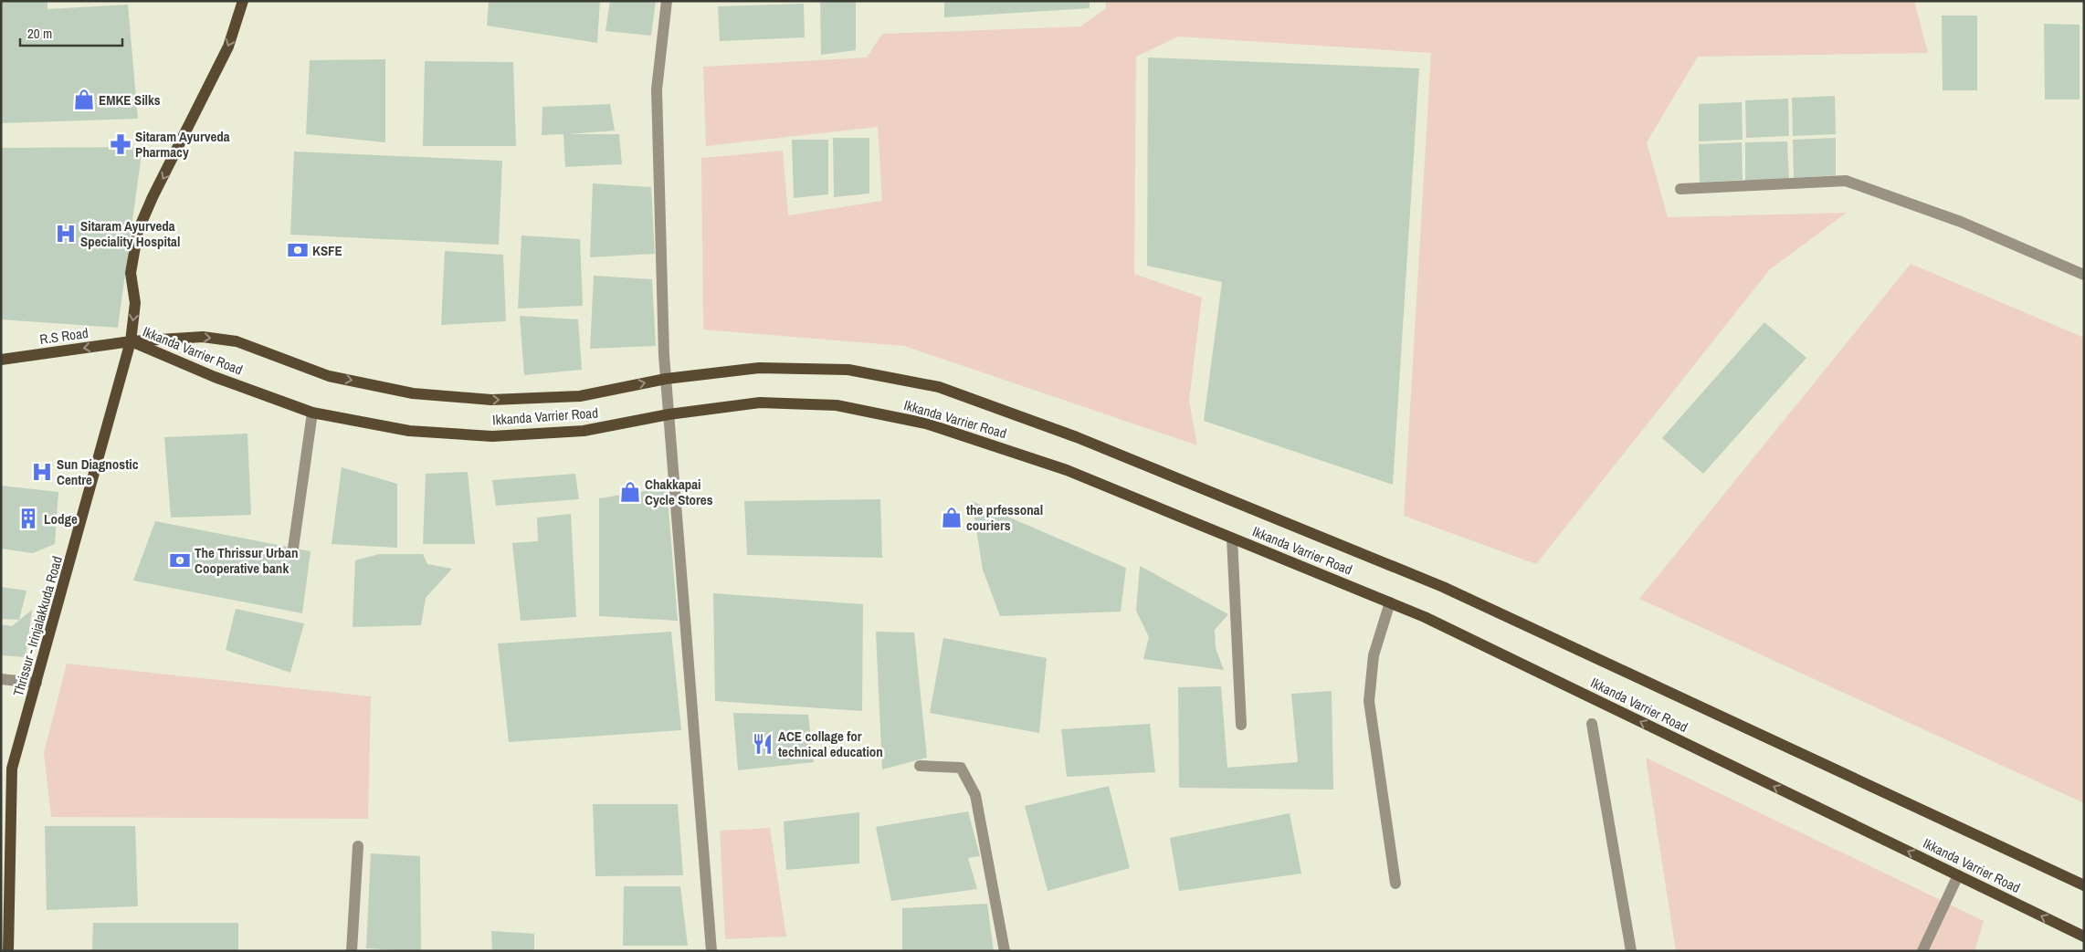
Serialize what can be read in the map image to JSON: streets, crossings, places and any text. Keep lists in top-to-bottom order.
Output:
{
  "streets": {
    "main road": ["R.S Road", "Ikkanda Varrier Road", "Thrissur - Irinjalakkuda Road"]
  },
  "crossings": [
    ["R.S Road", "Ikkanda Varrier Road"],
    ["R.S Road", "Thrissur - Irinjalakkuda Road"],
    ["Ikkanda Varrier Road", "Thrissur - Irinjalakkuda Road"]
  ],
  "one_way": ["R.S Road", "Thrissur - Irinjalakkuda Road"],
  "places": {
    "shop": ["EMKE Silks", "Chakkapai Cycle Stores", "the prfessonal couriers"],
    "pharmacy": ["Sitaram Ayurveda Pharmacy"],
    "hospital": ["Sitaram Ayurveda Speciality Hospital", "Sun Diagnostic Centre"],
    "bank": ["KSFE", "The Thrissur Urban Cooperative bank"],
    "building": ["Lodge"],
    "restaurant": ["ACE collage for technical education"]
  },
  "scale_bar": "20 m"
}
